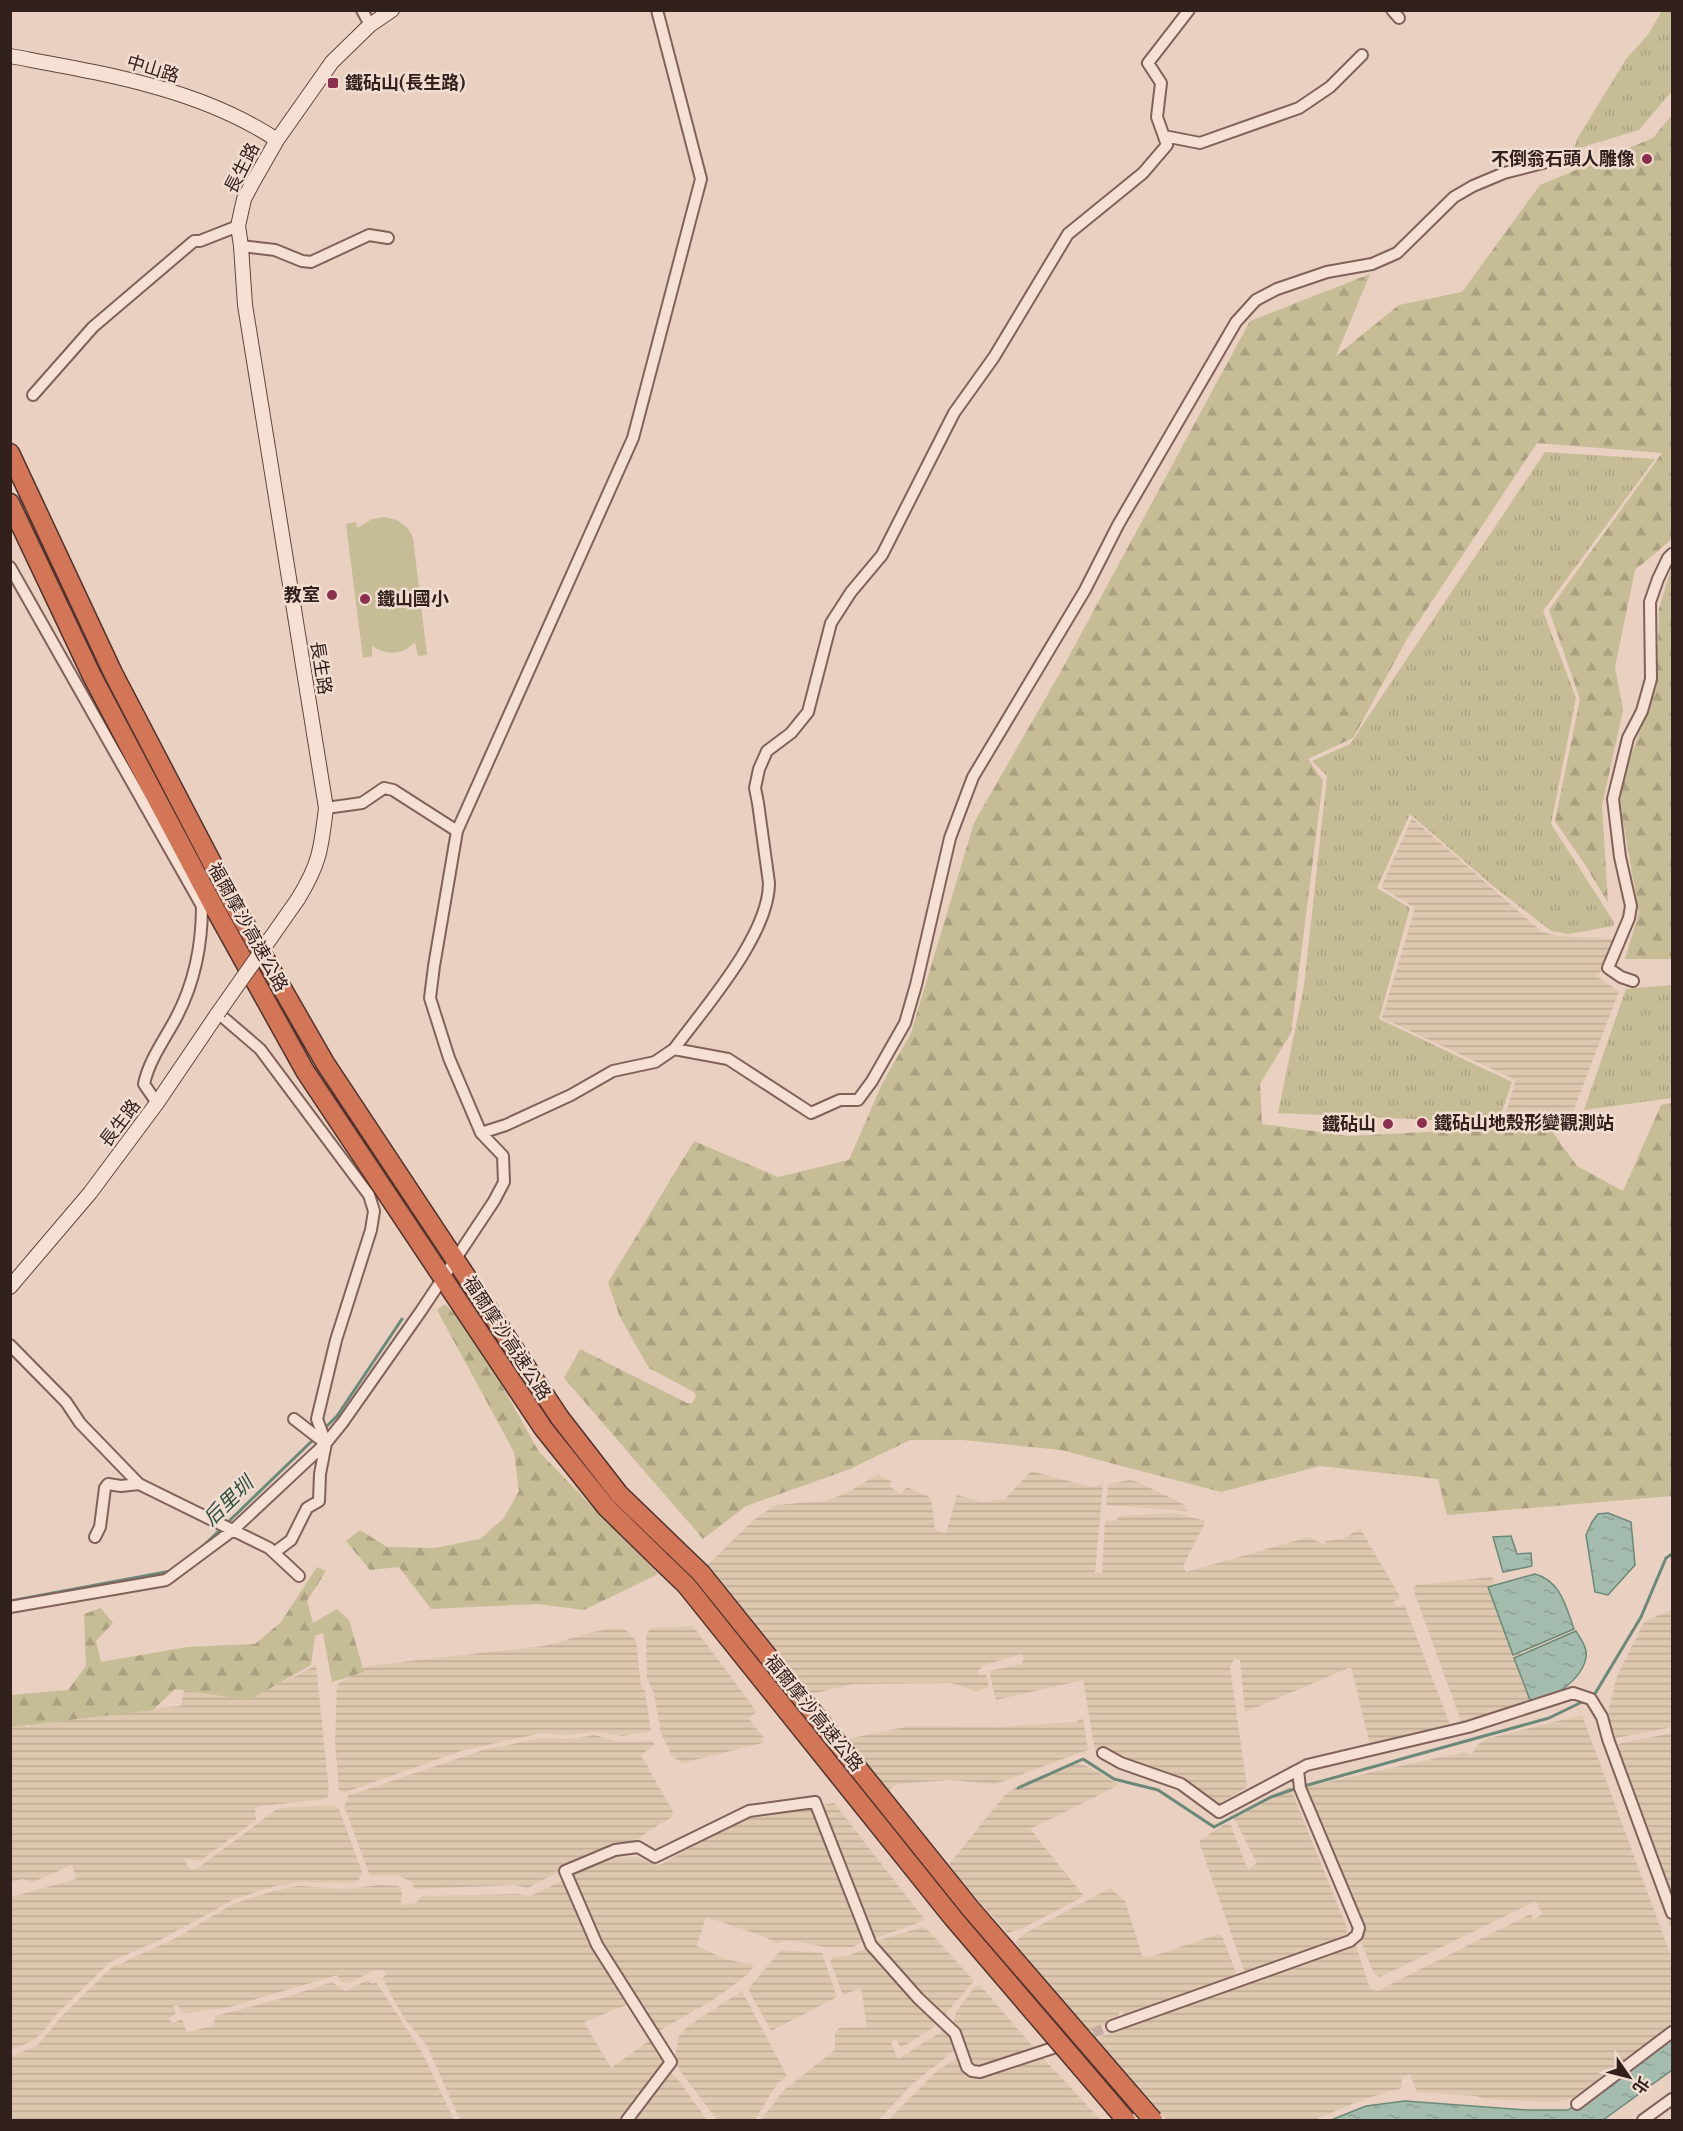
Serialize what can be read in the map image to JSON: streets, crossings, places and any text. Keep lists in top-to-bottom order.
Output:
{
  "streets": {
    "highway": ["福爾摩沙高速公路"],
    "street": ["中山路", "長生路"]
  },
  "crossings": [
    ["中山路", "長生路"]
  ],
  "water": ["后里圳"],
  "places": {
    "transit": ["鐵砧山(長生路)"],
    "other": [
      "不倒翁石頭人雕像",
      "教室",
      "鐵山國小",
      "鐵砧山地殼形變觀測站",
      "鐵砧山"
    ]
  },
  "north": "bottom right"
}
